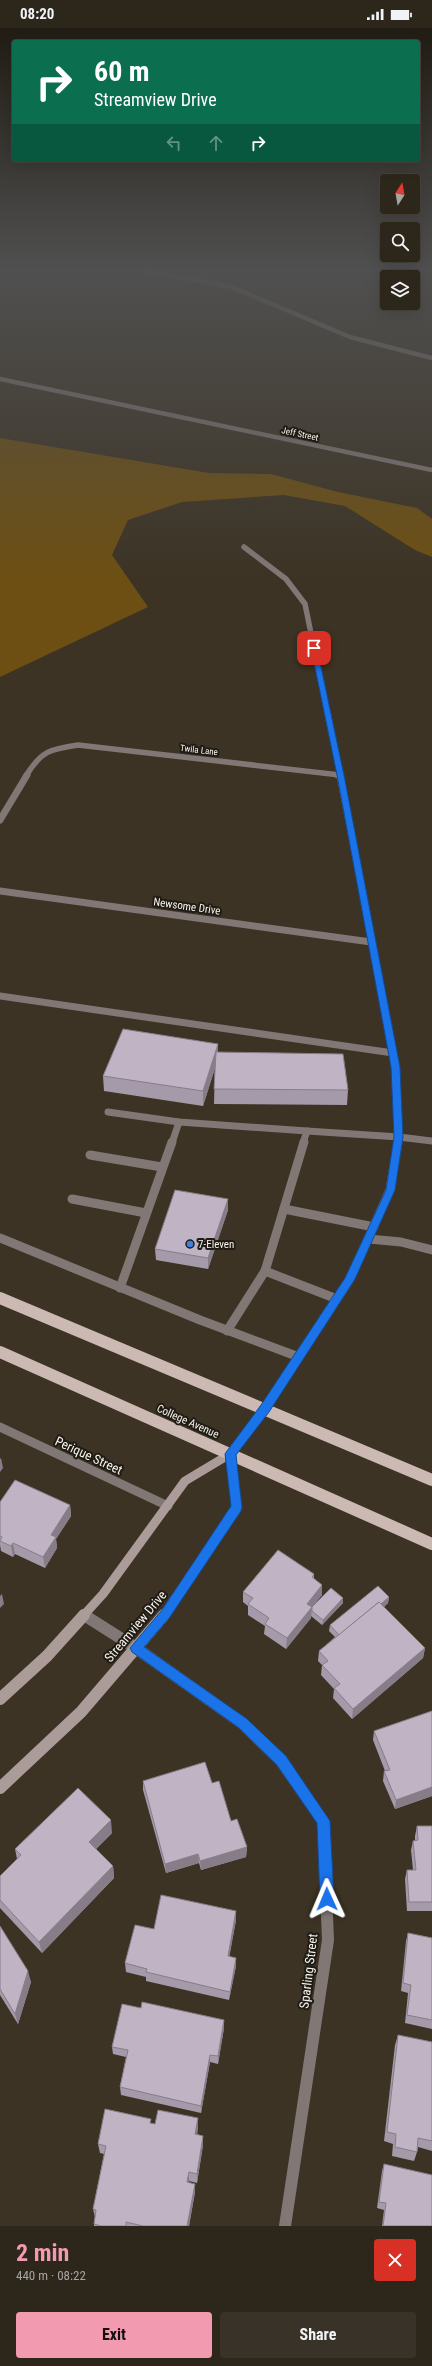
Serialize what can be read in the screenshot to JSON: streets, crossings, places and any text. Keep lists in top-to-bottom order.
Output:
{
  "streets": {
    "main road": ["College Avenue", "Streamview Drive"],
    "street": [
      "Jeff Street",
      "Twila Lane",
      "Newsome Drive",
      "Perique Street",
      "Sparling Street"
    ]
  },
  "crossings": [
    ["College Avenue", "Streamview Drive"],
    ["Streamview Drive", "Sparling Street"]
  ],
  "places": ["7-Eleven"],
  "north": "top",
  "page": {
    "status": "08:20",
    "turn": ["60 m", "Streamview Drive"],
    "heading": ["2 min", "440 m · 08:22"],
    "buttons": ["Exit", "Share"]
  }
}
